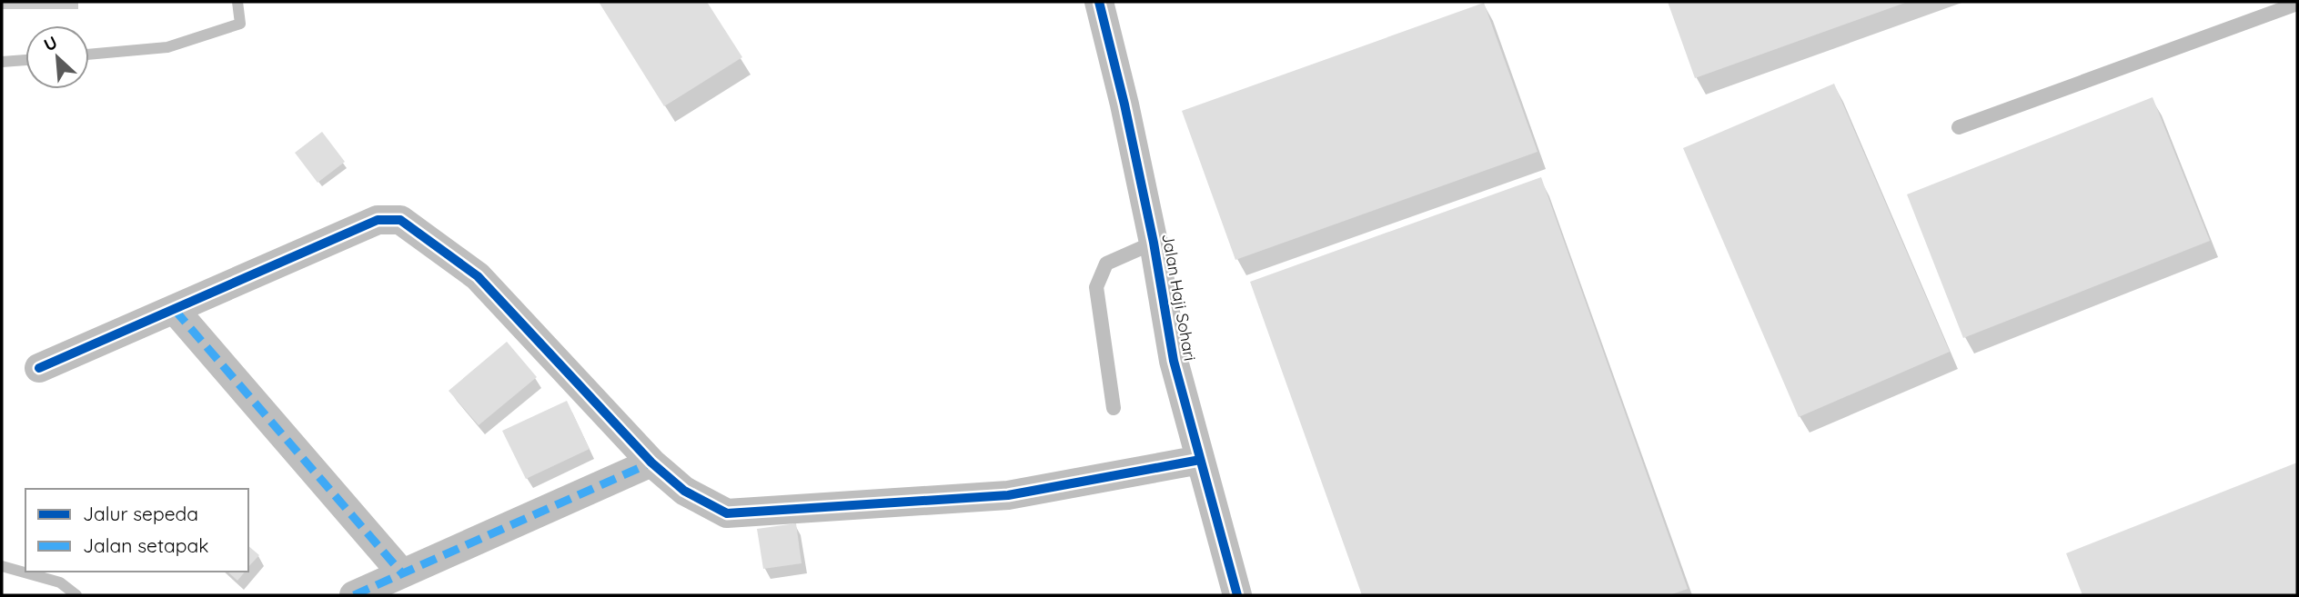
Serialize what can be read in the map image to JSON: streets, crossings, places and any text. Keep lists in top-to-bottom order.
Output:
{
  "streets": {
    "street": ["Jalan Haji Sohari"]
  },
  "legend": ["Jalur sepeda", "Jalan setapak"],
  "north": "top left"
}
